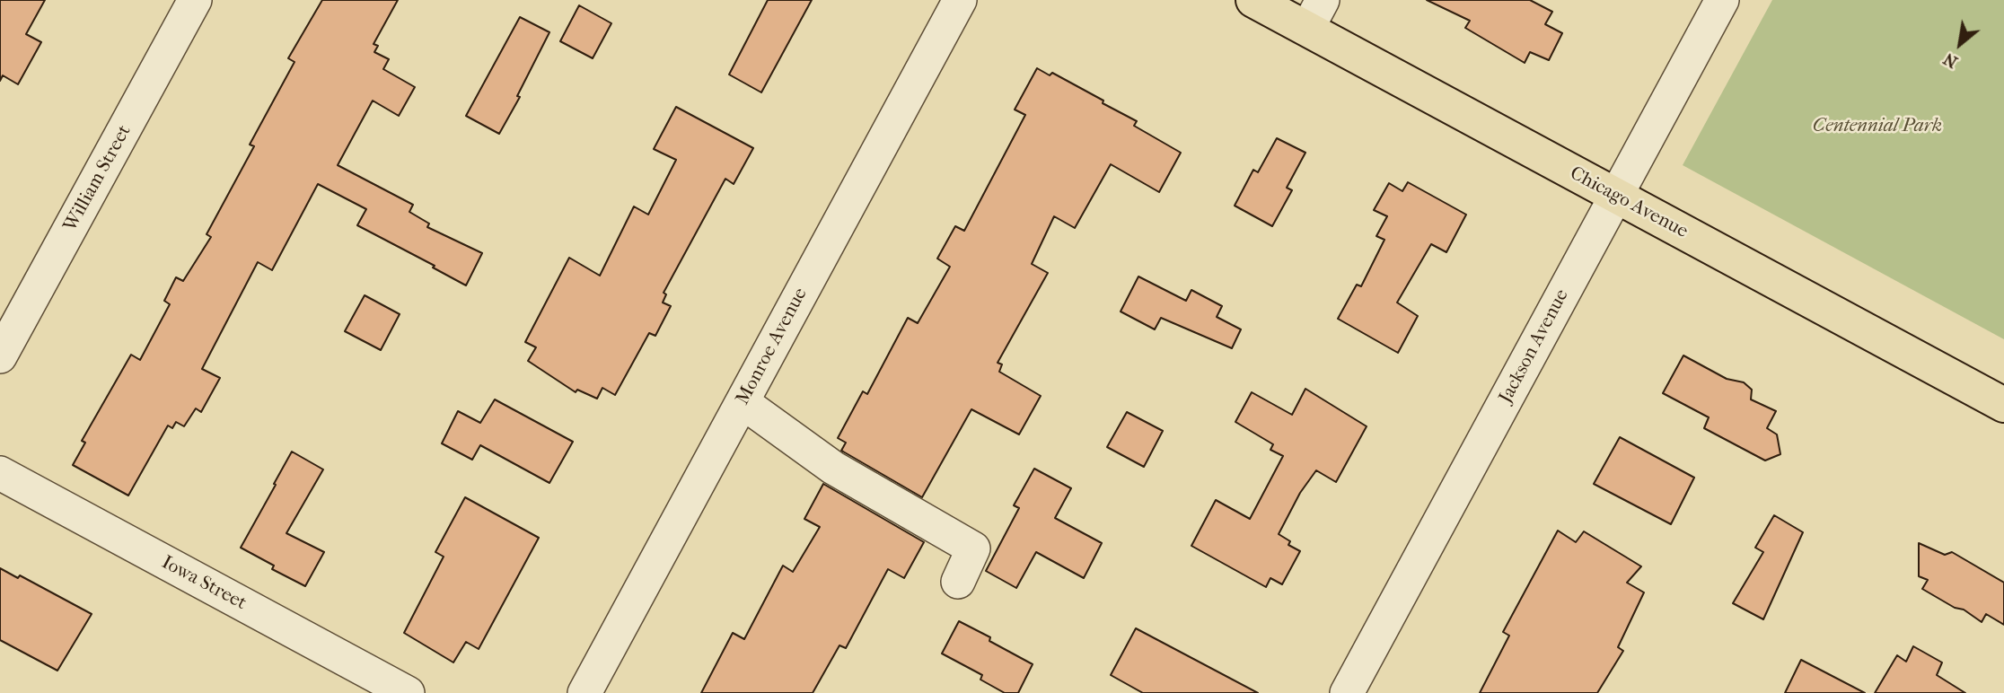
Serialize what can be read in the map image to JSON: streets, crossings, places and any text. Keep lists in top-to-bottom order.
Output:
{
  "streets": {
    "main road": ["Chicago Avenue"],
    "street": [
      "William Street",
      "Monroe Avenue",
      "Jackson Avenue",
      "Iowa Street"
    ]
  },
  "crossings": [
    ["Chicago Avenue", "Jackson Avenue"]
  ],
  "parks": ["Centennial Park"],
  "north": "bottom left"
}
